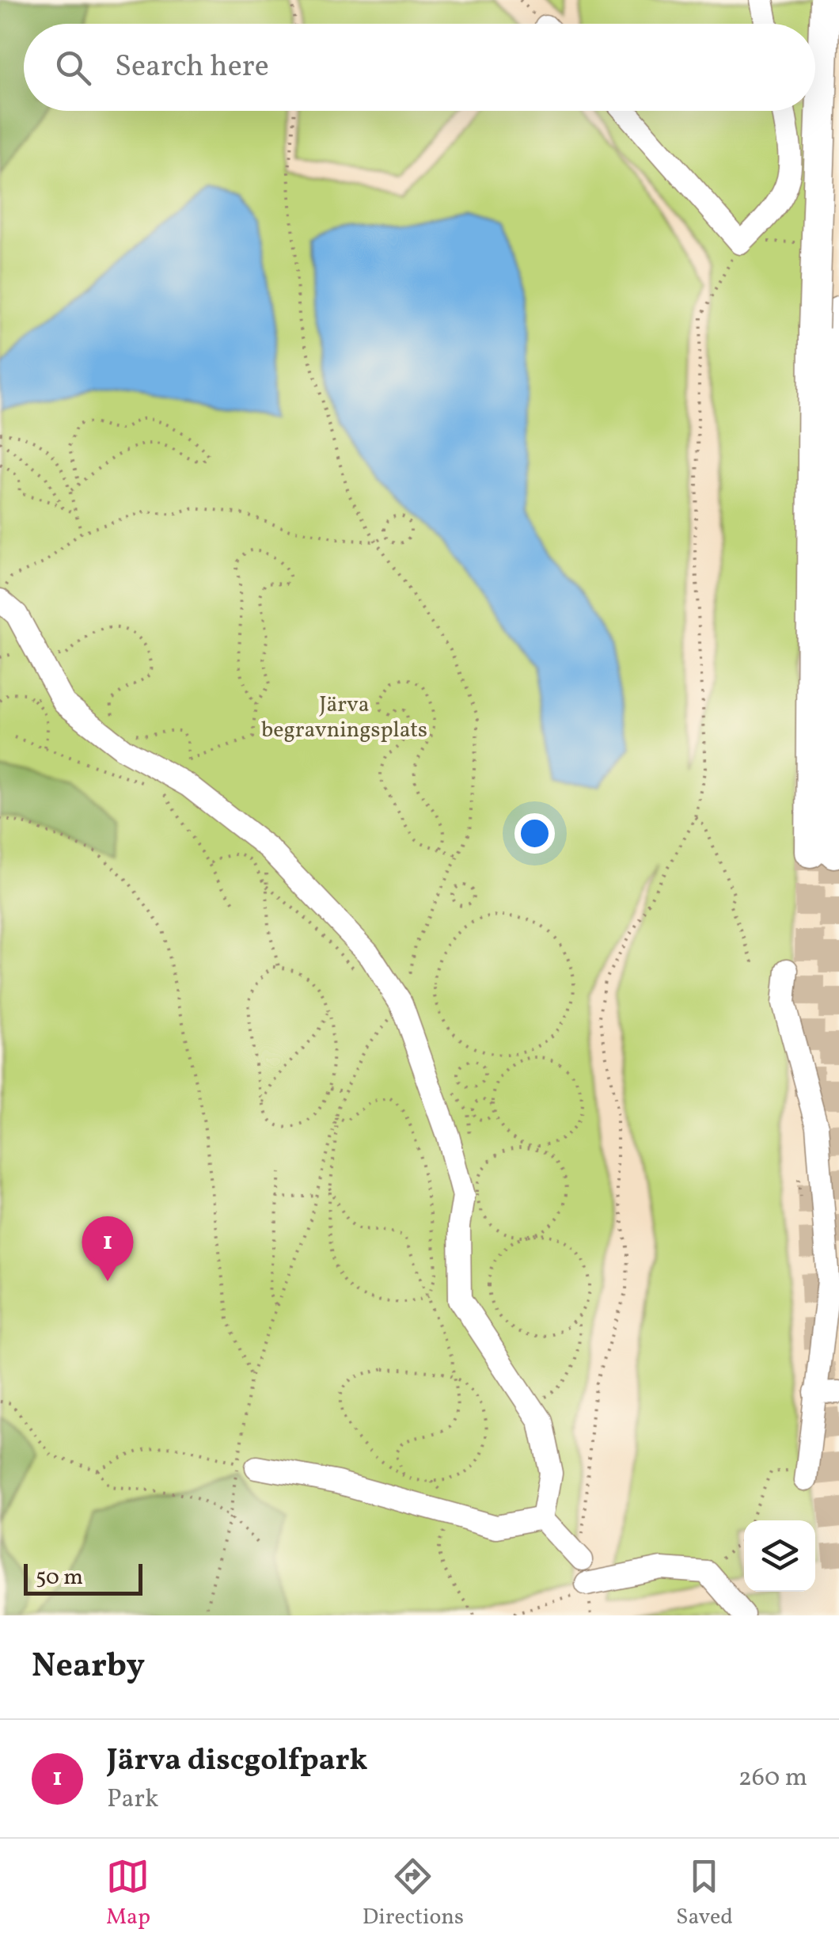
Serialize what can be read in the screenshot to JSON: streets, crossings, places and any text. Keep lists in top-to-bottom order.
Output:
{
  "parks": ["Järva begravningsplats"],
  "scale_bar": "50 m",
  "page": {
    "search": "Search here",
    "pins": "1",
    "scale": "50 m",
    "heading": "Nearby",
    "list": [
      {
        "mark": "1",
        "name": "Järva discgolfpark",
        "note": "Park",
        "value": "260 m"
      }
    ],
    "nav": ["Map", "Directions", "Saved"]
  }
}
